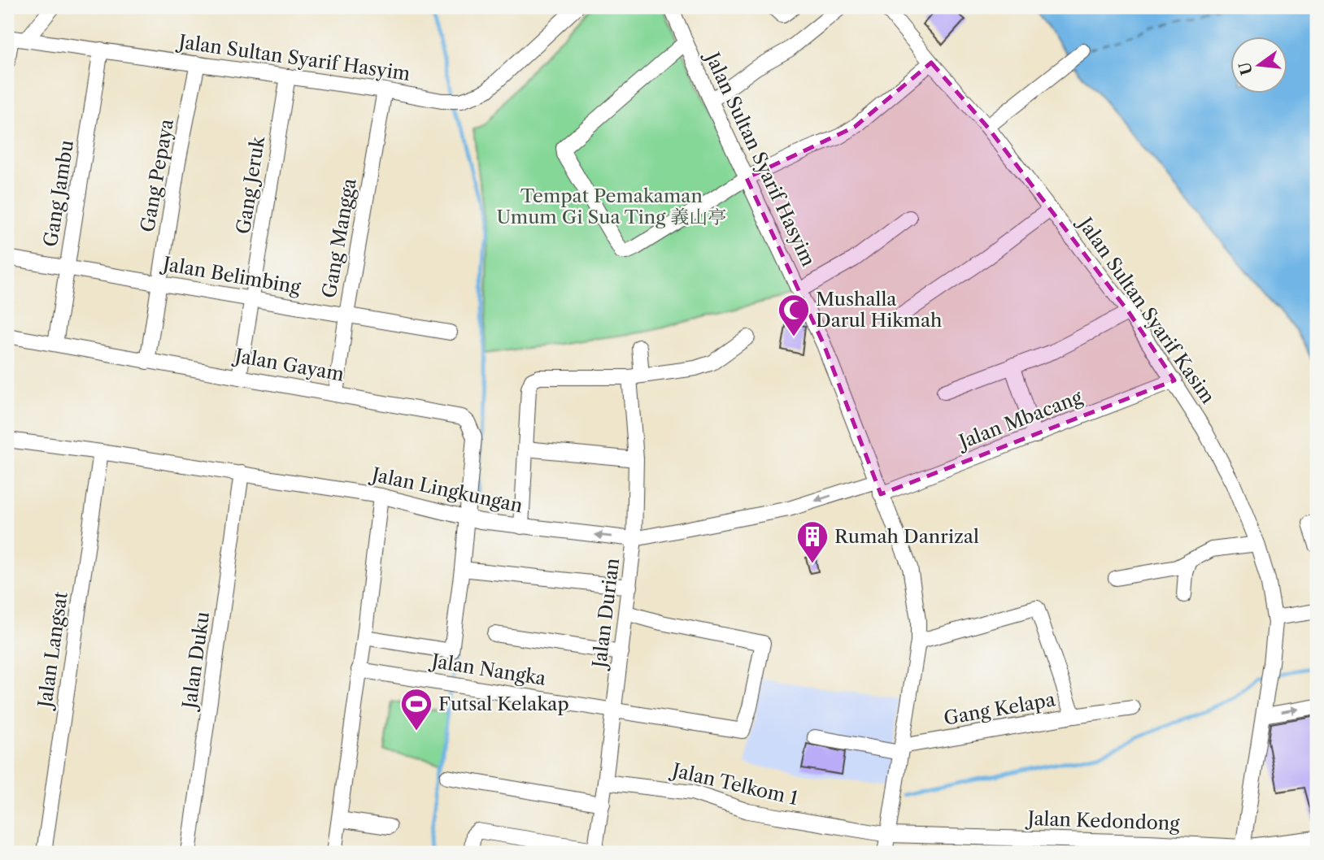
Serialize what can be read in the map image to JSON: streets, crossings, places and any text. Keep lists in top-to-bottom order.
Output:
{
  "streets": {
    "street": [
      "Jalan Sultan Syarif Hasyim",
      "Gang Pepaya",
      "Gang Jeruk",
      "Gang Jambu",
      "Gang Mangga",
      "Jalan Belimbing",
      "Jalan Sultan Syarif Kasim",
      "Jalan Gayam",
      "Jalan Mbacang",
      "Jalan Lingkungan",
      "Jalan Durian",
      "Jalan Langsat",
      "Jalan Duku",
      "Jalan Nangka",
      "Gang Kelapa",
      "Jalan Telkom 1",
      "Jalan Kedondong"
    ]
  },
  "crossings": [
    ["Jalan Sultan Syarif Hasyim", "Gang Pepaya"],
    ["Jalan Sultan Syarif Hasyim", "Gang Jeruk"],
    ["Jalan Sultan Syarif Hasyim", "Gang Jambu"],
    ["Jalan Sultan Syarif Hasyim", "Gang Mangga"],
    ["Jalan Sultan Syarif Hasyim", "Jalan Mbacang"],
    ["Jalan Sultan Syarif Hasyim", "Jalan Lingkungan"],
    ["Jalan Sultan Syarif Hasyim", "Gang Kelapa"],
    ["Jalan Sultan Syarif Hasyim", "Jalan Telkom 1"],
    ["Jalan Sultan Syarif Hasyim", "Jalan Kedondong"],
    ["Gang Pepaya", "Jalan Belimbing"],
    ["Gang Pepaya", "Jalan Gayam"],
    ["Gang Jeruk", "Jalan Belimbing"],
    ["Gang Jeruk", "Jalan Gayam"],
    ["Gang Jambu", "Jalan Belimbing"],
    ["Gang Jambu", "Jalan Gayam"],
    ["Gang Mangga", "Jalan Belimbing"],
    ["Gang Mangga", "Jalan Gayam"],
    ["Jalan Sultan Syarif Kasim", "Jalan Mbacang"],
    ["Jalan Sultan Syarif Kasim", "Jalan Kedondong"],
    ["Jalan Gayam", "Jalan Lingkungan"],
    ["Jalan Mbacang", "Jalan Lingkungan"],
    ["Jalan Lingkungan", "Jalan Durian"],
    ["Jalan Lingkungan", "Jalan Langsat"],
    ["Jalan Lingkungan", "Jalan Duku"],
    ["Jalan Durian", "Jalan Nangka"],
    ["Jalan Durian", "Jalan Telkom 1"],
    ["Jalan Telkom 1", "Jalan Kedondong"]
  ],
  "parks": ["Tempat Pemakaman Umum Gi Sua Ting 義山亭"],
  "places": {
    "mosque": ["Mushalla Darul Hikmah"],
    "building": ["Rumah Danrizal"],
    "sports": ["Futsal Kelakap"]
  },
  "north": "left"
}
